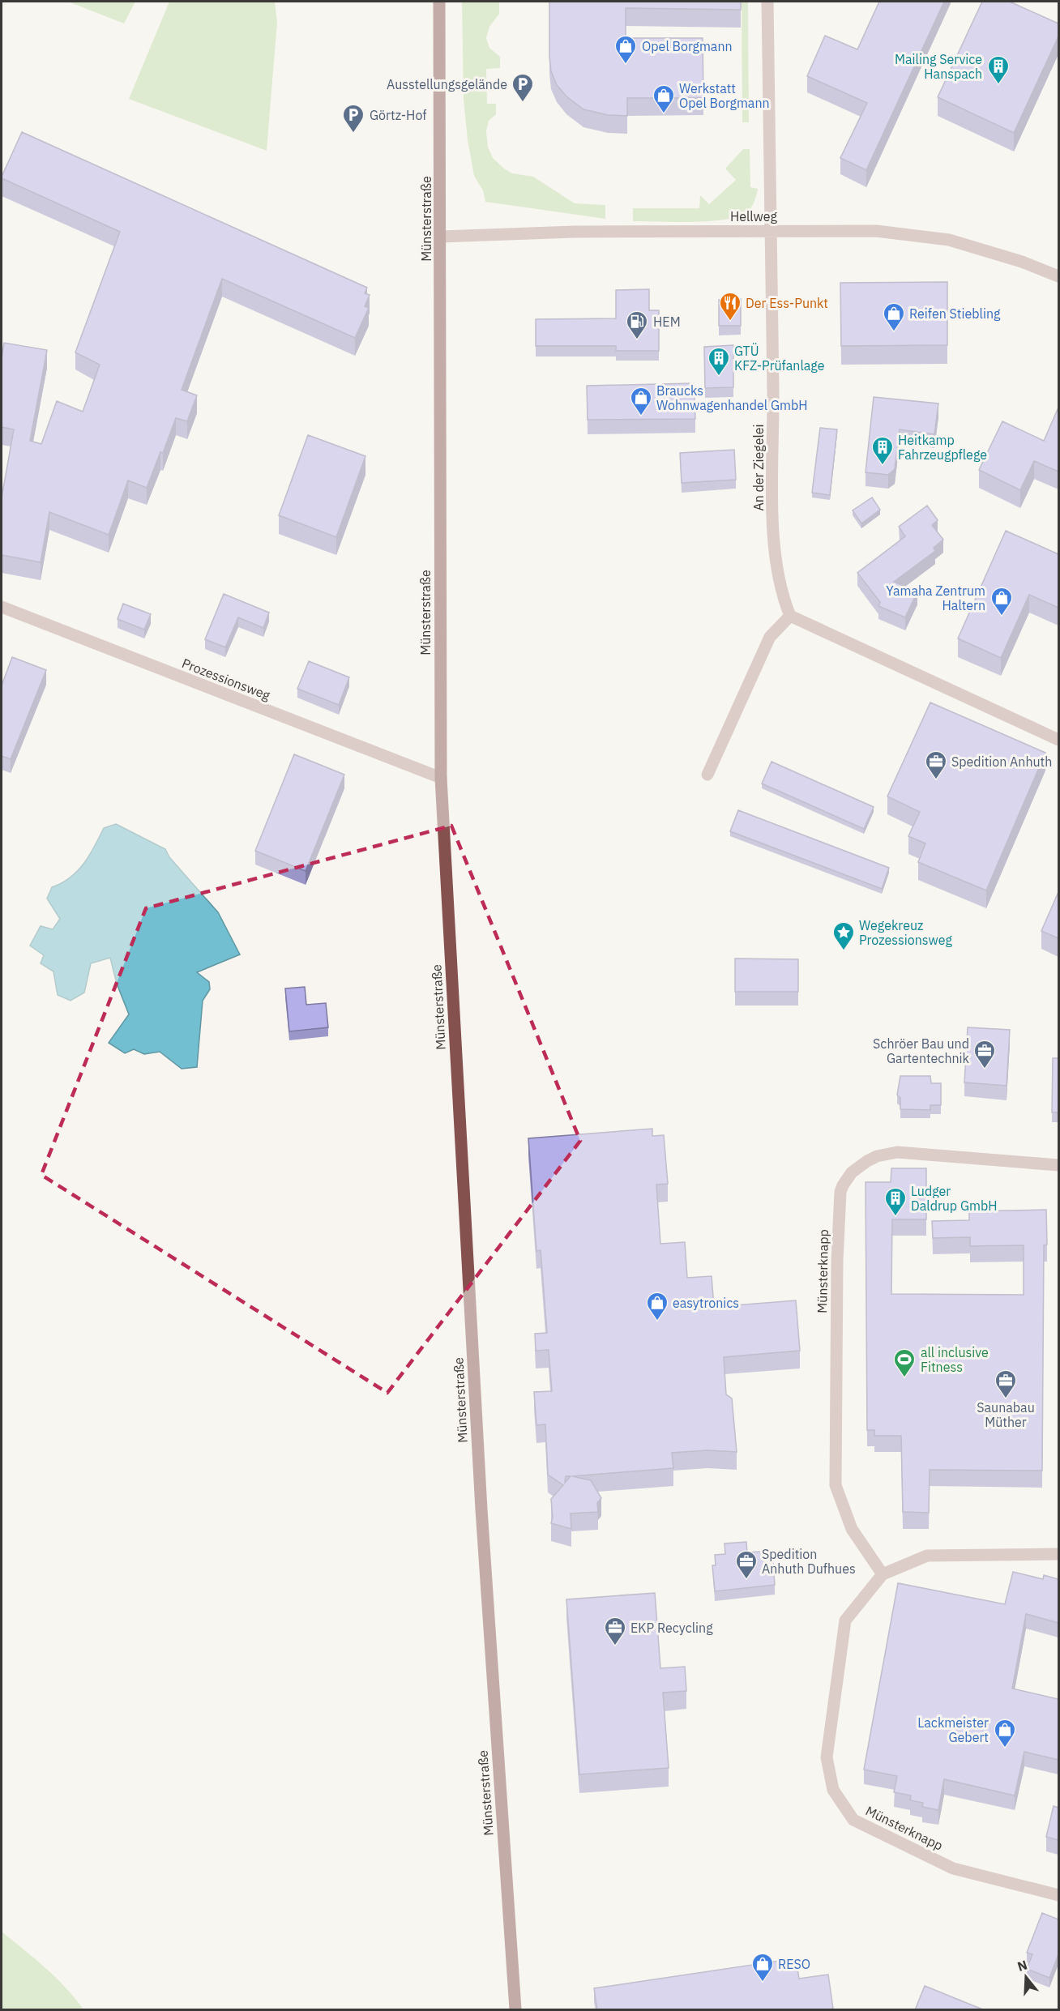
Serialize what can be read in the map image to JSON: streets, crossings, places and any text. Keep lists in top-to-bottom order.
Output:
{
  "streets": {
    "main road": ["Münsterstraße"],
    "street": [
      "Hellweg",
      "An der Ziegelei",
      "Prozessionsweg",
      "Münsterknapp"
    ]
  },
  "crossings": [
    ["Hellweg", "Münsterstraße"],
    ["Hellweg", "An der Ziegelei"],
    ["Münsterstraße", "Prozessionsweg"]
  ],
  "places": {
    "shop": [
      "Opel Borgmann",
      "Werkstatt Opel Borgmann",
      "Reifen Stiebling",
      "Braucks Wohnwagenhandel GmbH",
      "Yamaha Zentrum Haltern",
      "easytronics",
      "Lackmeister Gebert",
      "RESO"
    ],
    "building": [
      "Mailing Service Hanspach",
      "GTÜ KFZ-Prüfanlage",
      "Heitkamp Fahrzeugpflege",
      "Ludger Daldrup GmbH"
    ],
    "parking": ["Ausstellungsgelände", "Görtz-Hof"],
    "restaurant": ["Der Ess-Punkt"],
    "fuel station": ["HEM"],
    "office": [
      "Spedition Anhuth",
      "Schröer Bau und Gartentechnik",
      "Saunabau Müther",
      "Spedition Anhuth Dufhues",
      "EKP Recycling"
    ],
    "place": ["Wegekreuz Prozessionsweg"],
    "sports": ["all inclusive Fitness"]
  },
  "north": "top"
}
